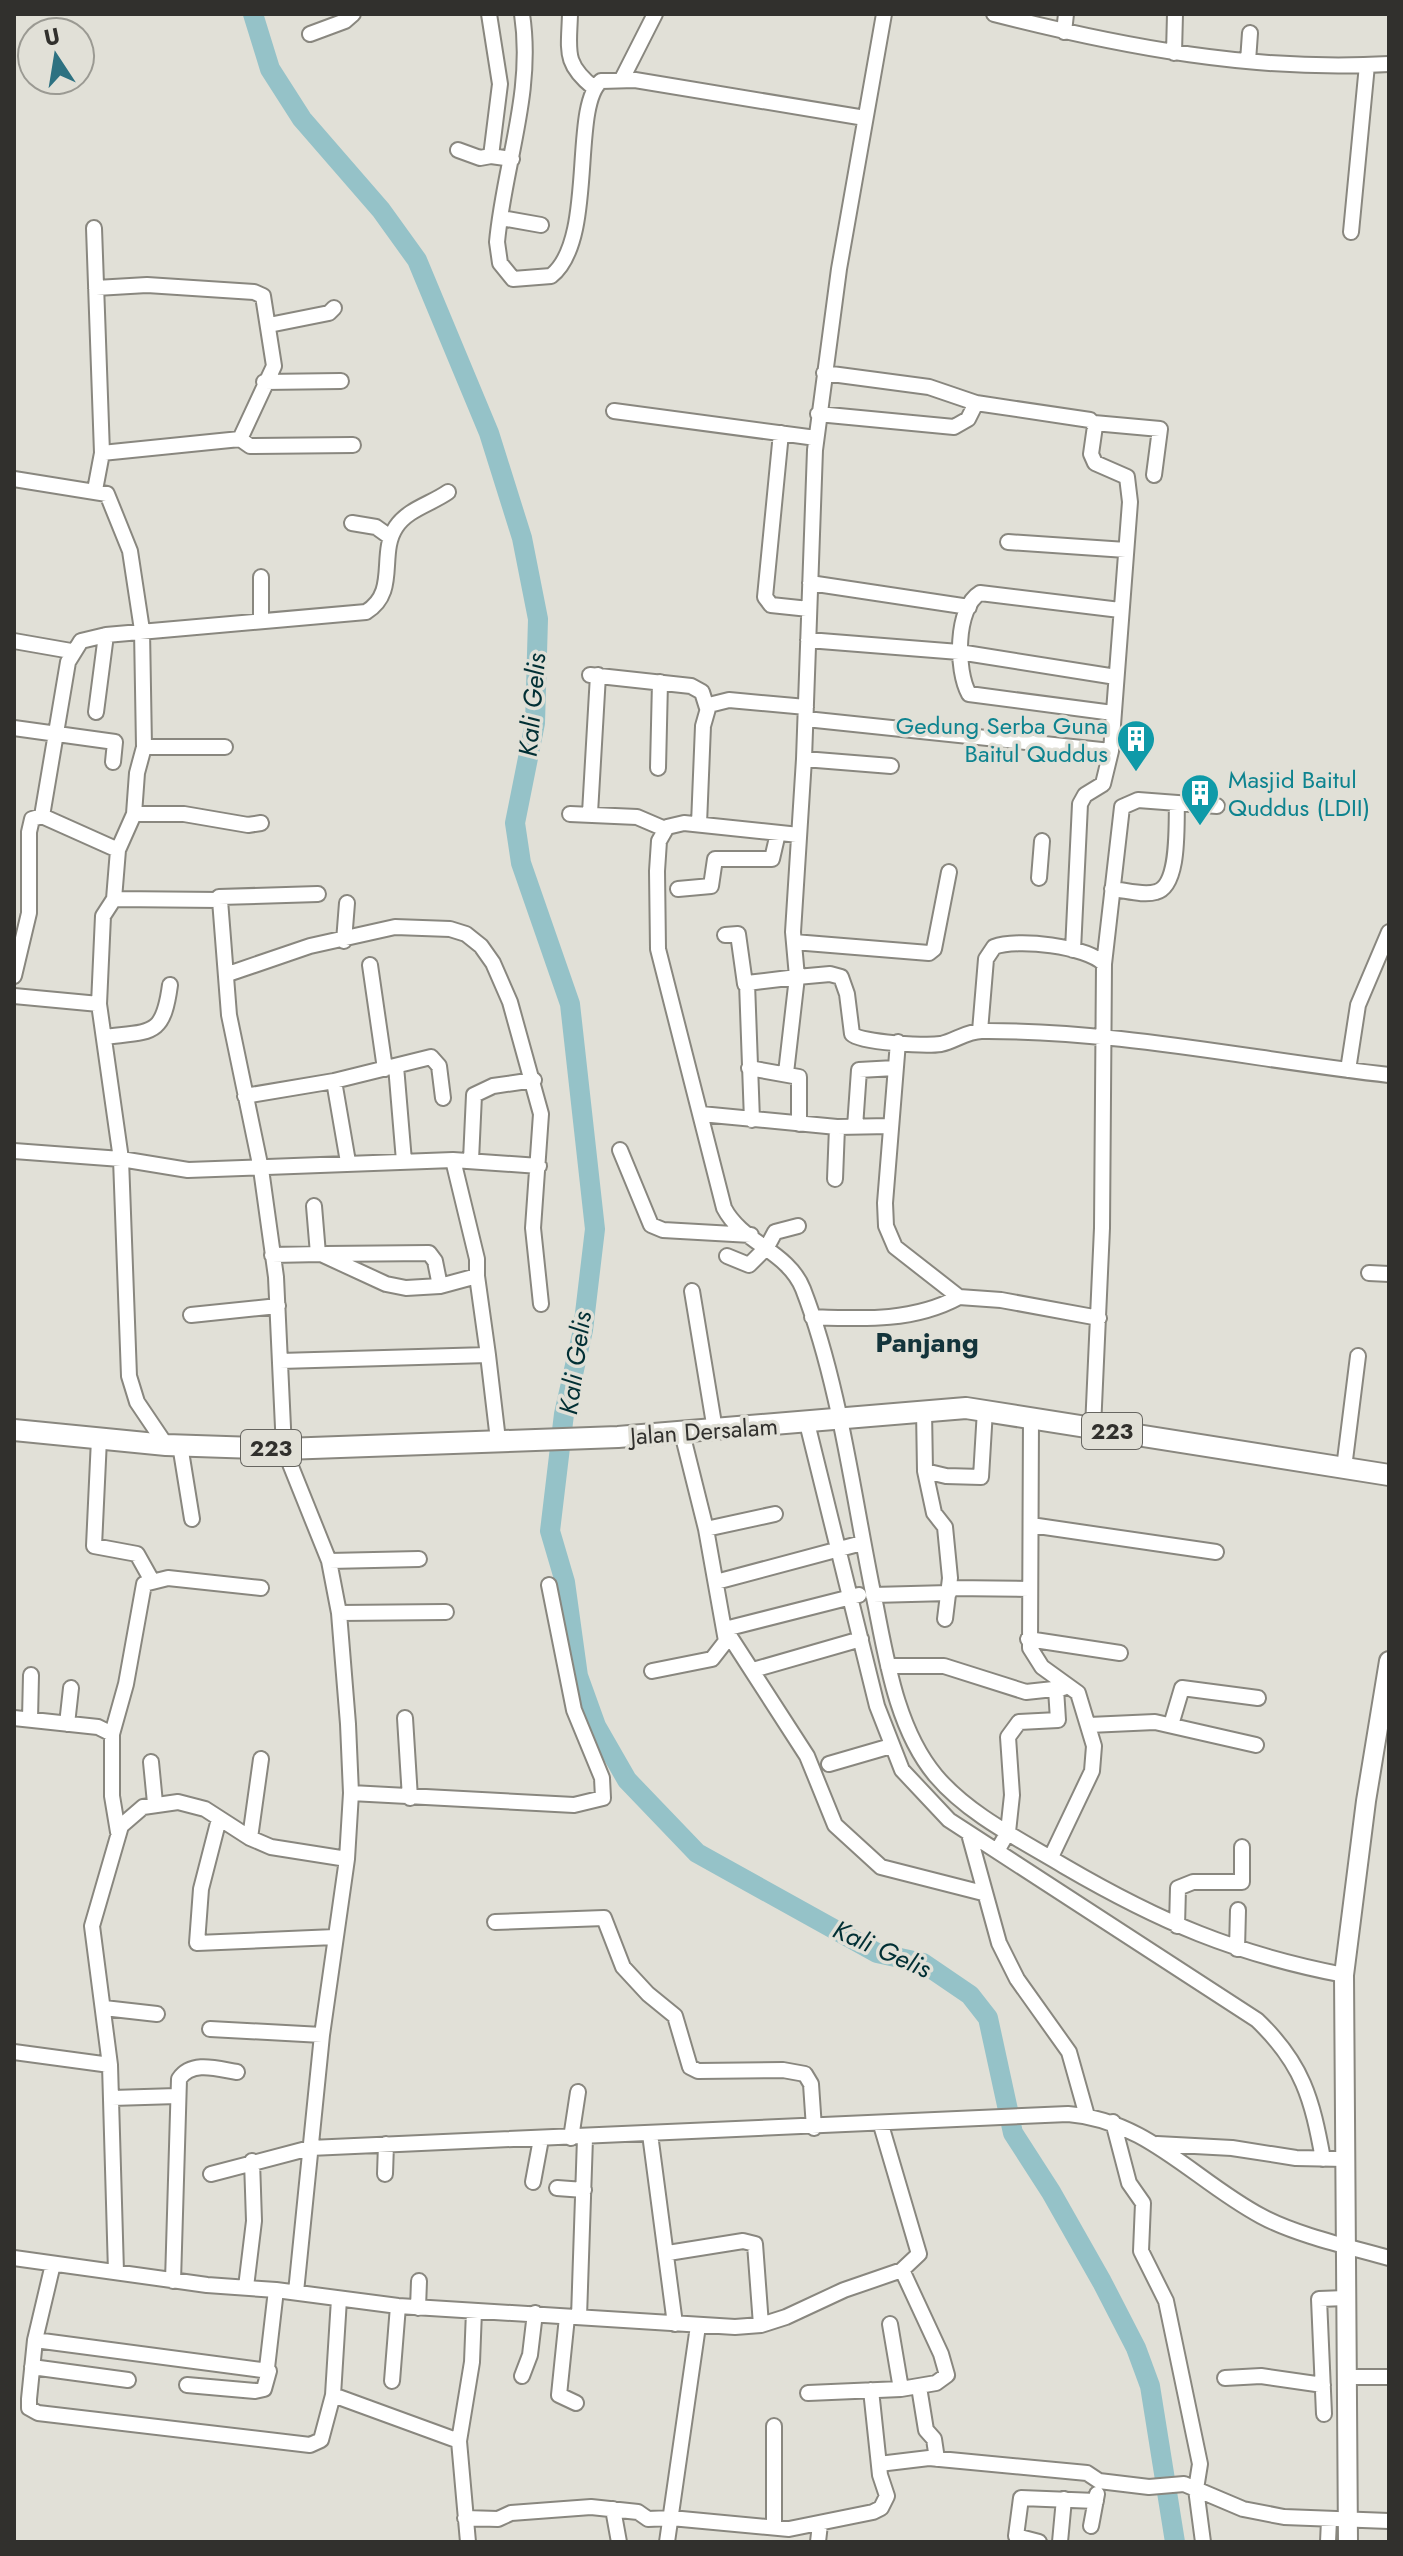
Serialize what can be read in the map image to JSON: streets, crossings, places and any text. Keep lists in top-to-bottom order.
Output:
{
  "streets": {
    "main road": ["Jalan Dersalam", "223"]
  },
  "districts": ["Panjang"],
  "water": ["Kali Gelis"],
  "places": {
    "building": ["Gedung Serba Guna Baitul Quddus", "Masjid Baitul Quddus (LDII)"]
  },
  "north": "top"
}
